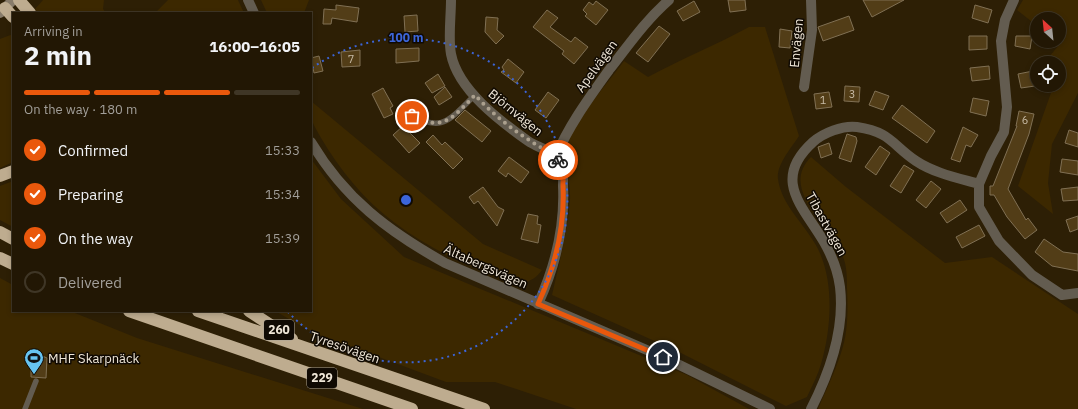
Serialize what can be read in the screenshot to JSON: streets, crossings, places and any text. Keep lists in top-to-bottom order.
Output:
{
  "streets": {
    "highway": ["260", "Tyresövägen", "229"],
    "street": [
      "Envägen",
      "Apelvägen",
      "Björnvägen",
      "Tibastvägen",
      "Ältabergsvägen"
    ]
  },
  "crossings": [
    ["Apelvägen", "Björnvägen"],
    ["260", "Tyresövägen"]
  ],
  "places": {
    "sports": ["MHF Skarpnäck"]
  },
  "house_numbers": [
    "7",
    "3",
    "1",
    "6"
  ],
  "north": "top left",
  "page": {
    "heading": ["2 min", "Arriving in", "16:00–16:05"],
    "bar": "On the way · 180 m",
    "list": [
      ["Confirmed", "15:33"],
      ["Preparing", "15:34"],
      ["On the way", "15:39"],
      "Delivered"
    ]
  },
  "rings": ["100 m"]
}
